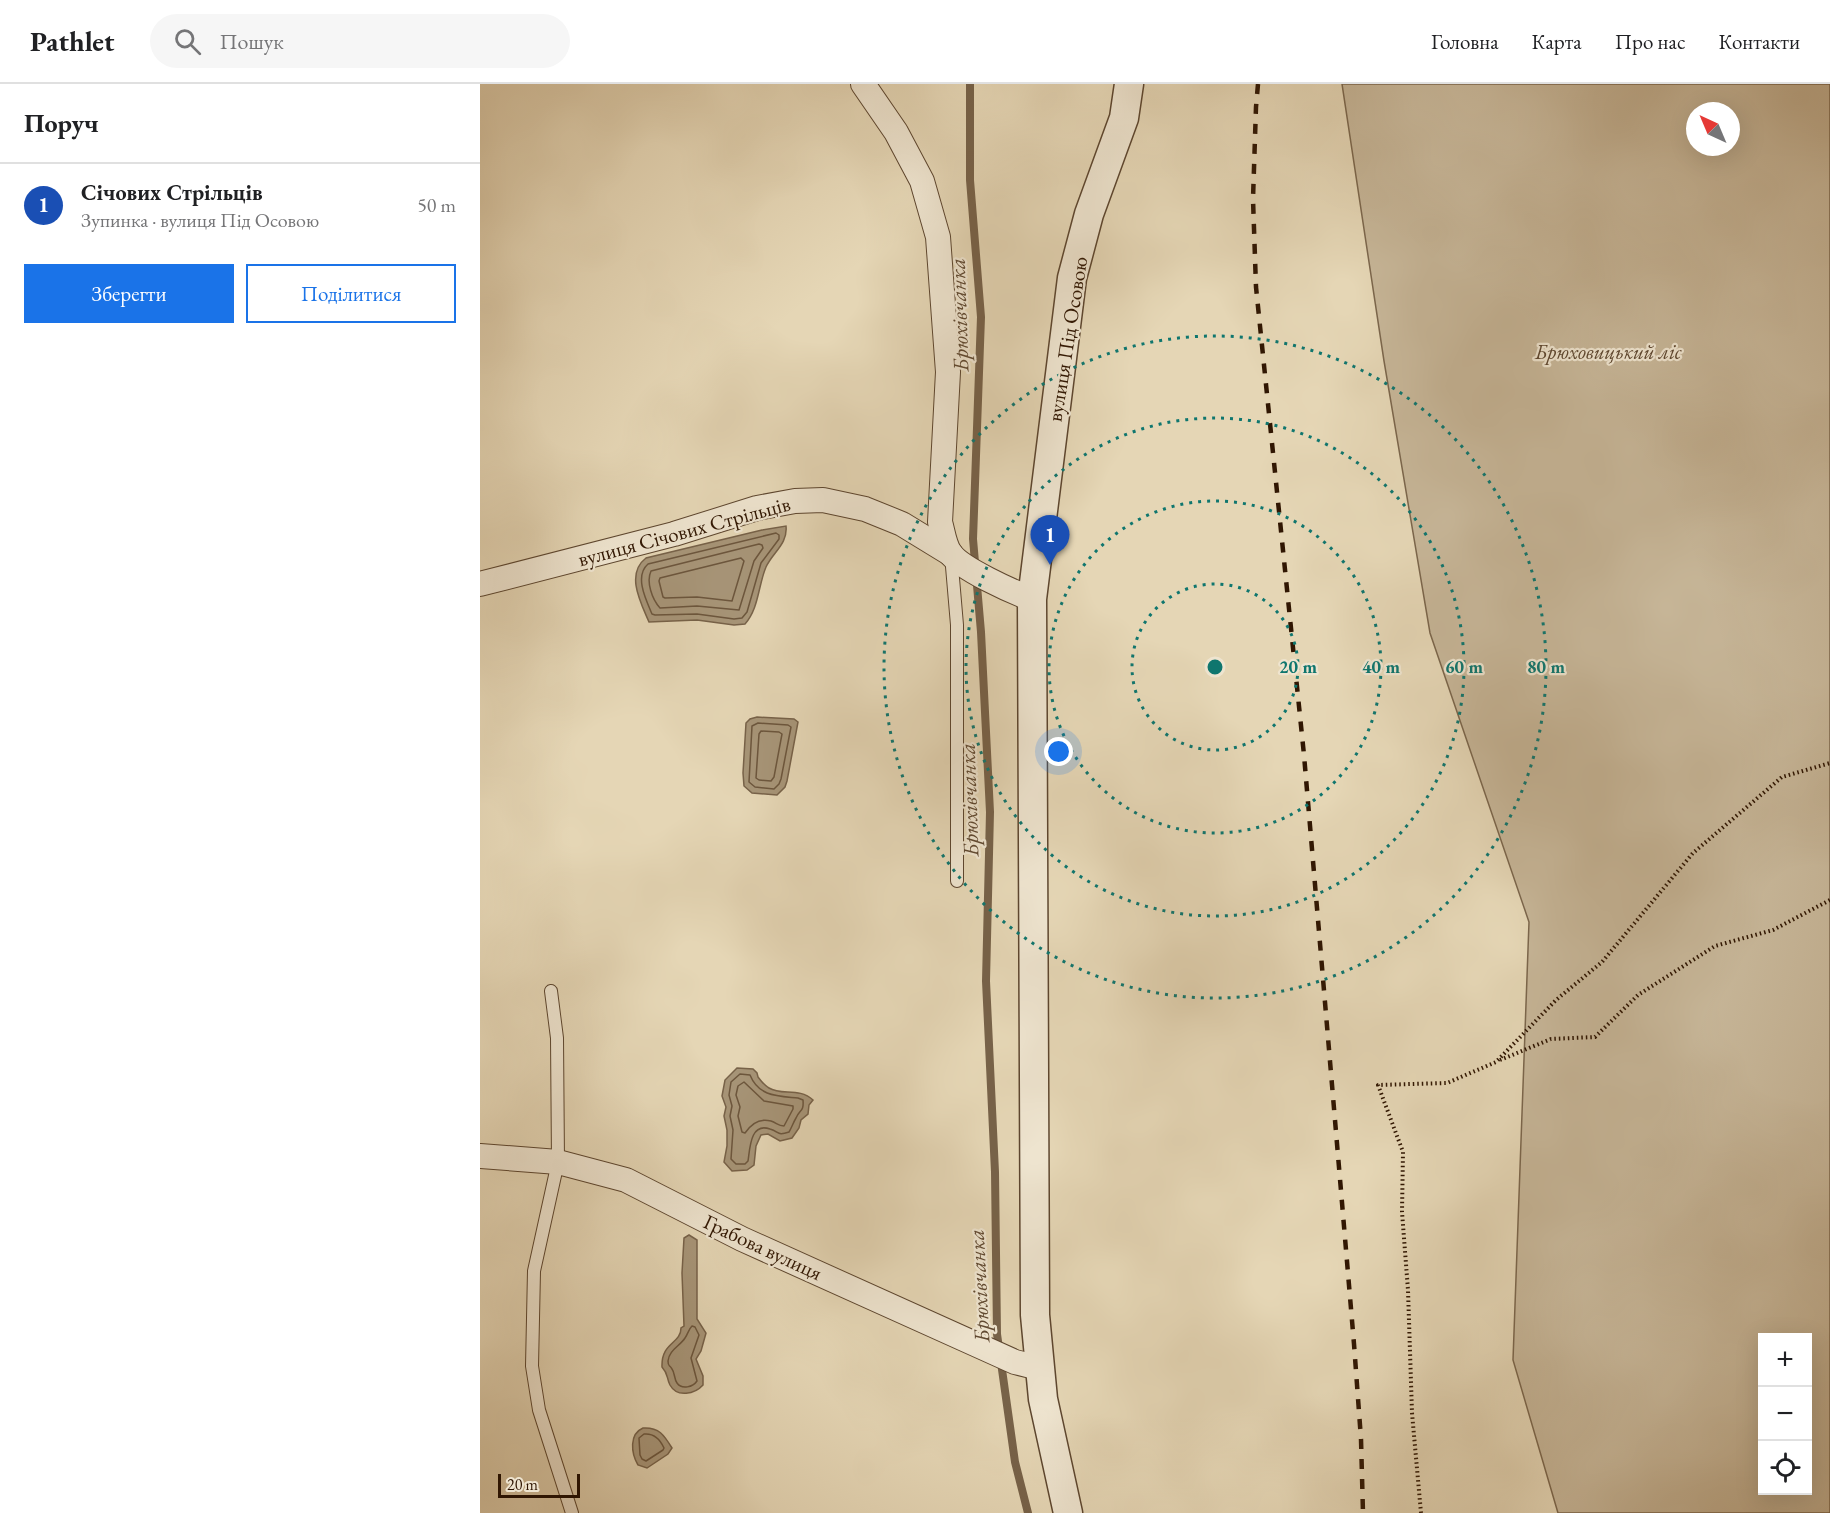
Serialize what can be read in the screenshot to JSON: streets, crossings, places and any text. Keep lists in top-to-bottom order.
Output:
{
  "streets": {
    "street": ["вулиця Під Осовою", "вулиця Січових Стрільців", "Грабова вулиця"]
  },
  "crossings": [
    ["вулиця Під Осовою", "вулиця Січових Стрільців"],
    ["вулиця Під Осовою", "Грабова вулиця"]
  ],
  "water": ["Брюхівчанка"],
  "parks": ["Брюховицький ліс"],
  "scale_bar": "20 m",
  "north": "top left",
  "page": {
    "header": "Pathlet",
    "search": "Пошук",
    "nav": [
      "Головна",
      "Карта",
      "Про нас",
      "Контакти"
    ],
    "heading": "Поруч",
    "list": [
      {
        "mark": "1",
        "name": "Січових Стрільців",
        "note": "Зупинка · вулиця Під Осовою",
        "value": "50 m"
      }
    ],
    "buttons": ["Зберегти", "Поділитися"],
    "pins": "1",
    "map_buttons": ["+", "−"],
    "scale": "20 m"
  },
  "rings": [
    "20 m",
    "40 m",
    "60 m",
    "80 m"
  ]
}
